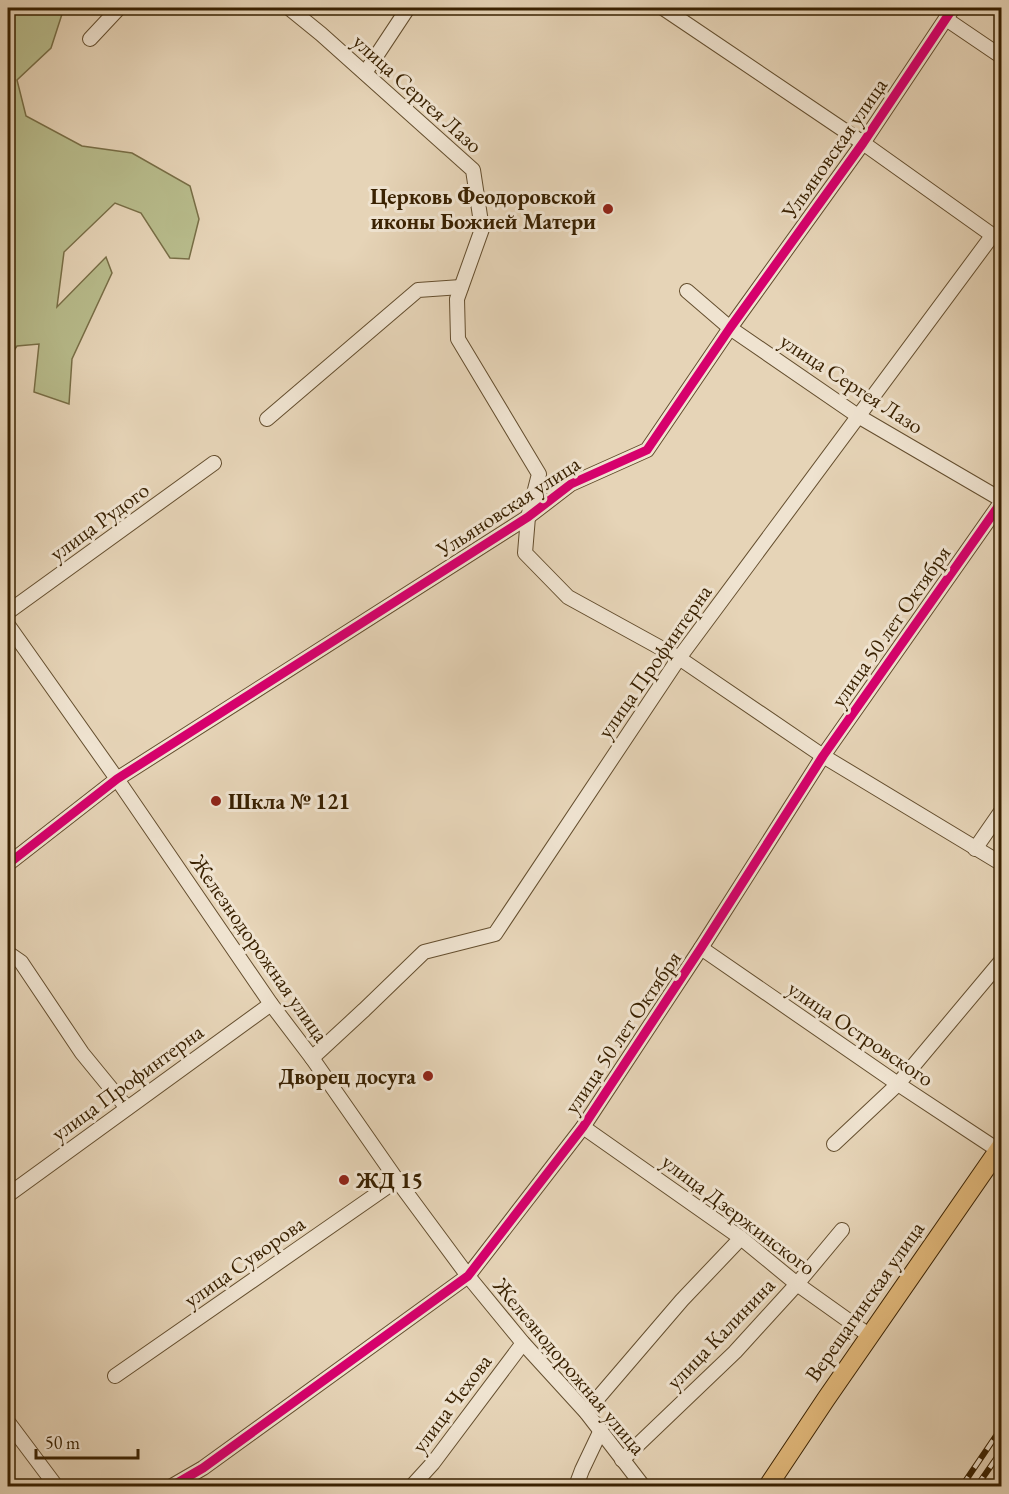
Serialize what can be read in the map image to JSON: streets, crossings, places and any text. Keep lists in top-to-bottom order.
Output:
{
  "streets": {
    "main road": ["Верещагинская улица"],
    "street": [
      "улица Сергея Лазо",
      "Ульяновская улица",
      "улица Рудого",
      "улица 50 лет Октября",
      "улица Профинтерна",
      "Железнодорожная улица",
      "улица Островского",
      "улица Дзержинского",
      "улица Суворова",
      "улица Калинина",
      "улица Чехова"
    ]
  },
  "crossings": [
    ["улица Сергея Лазо", "Ульяновская улица"],
    ["улица Сергея Лазо", "улица 50 лет Октября"],
    ["улица Сергея Лазо", "улица Профинтерна"],
    ["Ульяновская улица", "Железнодорожная улица"],
    ["улица 50 лет Октября", "Железнодорожная улица"],
    ["улица 50 лет Октября", "улица Островского"],
    ["улица 50 лет Октября", "улица Дзержинского"],
    ["улица Профинтерна", "Железнодорожная улица"],
    ["Железнодорожная улица", "улица Суворова"],
    ["Железнодорожная улица", "улица Калинина"],
    ["Железнодорожная улица", "улица Чехова"],
    ["улица Островского", "Верещагинская улица"],
    ["улица Дзержинского", "Верещагинская улица"],
    ["улица Дзержинского", "улица Калинина"]
  ],
  "places": [
    "Церковь Феодоровской иконы Божией Матери",
    "Шкла № 121",
    "Дворец досуга",
    "ЖД 15"
  ],
  "scale_bar": "50 m"
}
